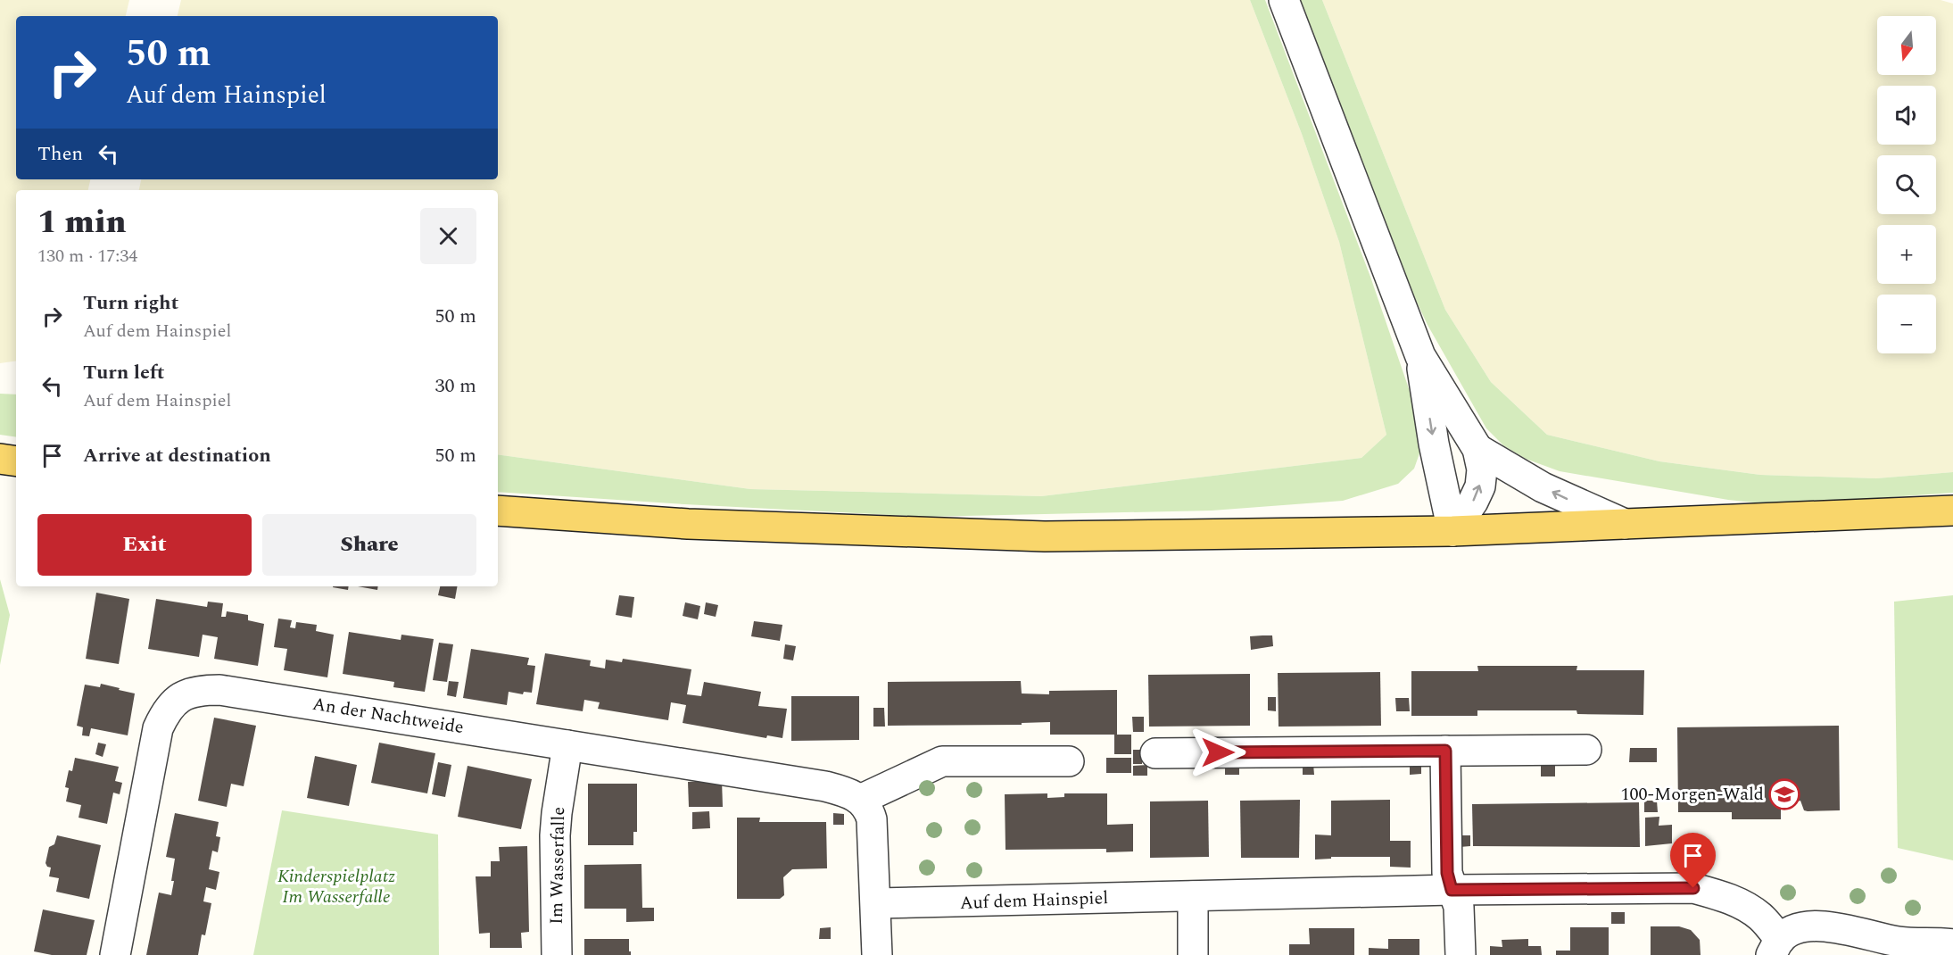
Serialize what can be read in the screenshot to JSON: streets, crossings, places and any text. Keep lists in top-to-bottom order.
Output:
{
  "streets": {
    "street": ["An der Nachtweide", "Im Wasserfalle", "Auf dem Hainspiel"]
  },
  "crossings": [
    ["An der Nachtweide", "Im Wasserfalle"]
  ],
  "parks": ["Kinderspielplatz Im Wasserfalle"],
  "places": {
    "school or university": ["100-Morgen-Wald"]
  },
  "north": "bottom",
  "page": {
    "map_buttons": ["+", "−"],
    "turn": ["50 m", "Auf dem Hainspiel"],
    "then": "Then",
    "heading": ["1 min", "130 m · 17:34"],
    "list": [
      {
        "name": "Turn right",
        "note": "Auf dem Hainspiel",
        "value": "50 m"
      },
      {
        "name": "Turn left",
        "note": "Auf dem Hainspiel",
        "value": "30 m"
      },
      {
        "name": "Arrive at destination",
        "value": "50 m"
      }
    ],
    "buttons": ["Exit", "Share"]
  }
}
